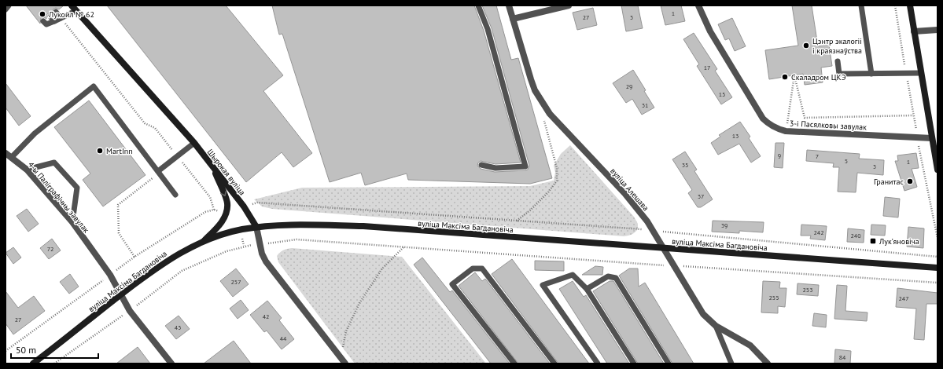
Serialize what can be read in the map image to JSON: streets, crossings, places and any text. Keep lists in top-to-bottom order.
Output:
{
  "streets": {
    "main road": ["Шырокая вуліца", "вуліца Максіма Багдановіча"],
    "street": ["3-і Пасялковы завулак", "вуліца Алешава", "4-ы Паліграфічны завулак"]
  },
  "crossings": [
    ["Шырокая вуліца", "вуліца Максіма Багдановіча"],
    ["вуліца Алешава", "вуліца Максіма Багдановіча"],
    ["4-ы Паліграфічны завулак", "вуліца Максіма Багдановіча"]
  ],
  "places": {
    "other": [
      "Лукойл № 62",
      "Цэнтр экалогіі і краязнаўства",
      "Скаладром ЦКЭ",
      "MartInn",
      "Гранитас"
    ],
    "transit": ["Лукʼяновіча"]
  },
  "house_numbers": [
    "1",
    "27",
    "3",
    "17",
    "29",
    "15",
    "31",
    "13",
    "9",
    "7",
    "5",
    "1",
    "35",
    "3",
    "37",
    "39",
    "242",
    "240",
    "72",
    "257",
    "253",
    "255",
    "247",
    "42",
    "27",
    "43",
    "44",
    "84"
  ],
  "scale_bar": "50 m"
}
